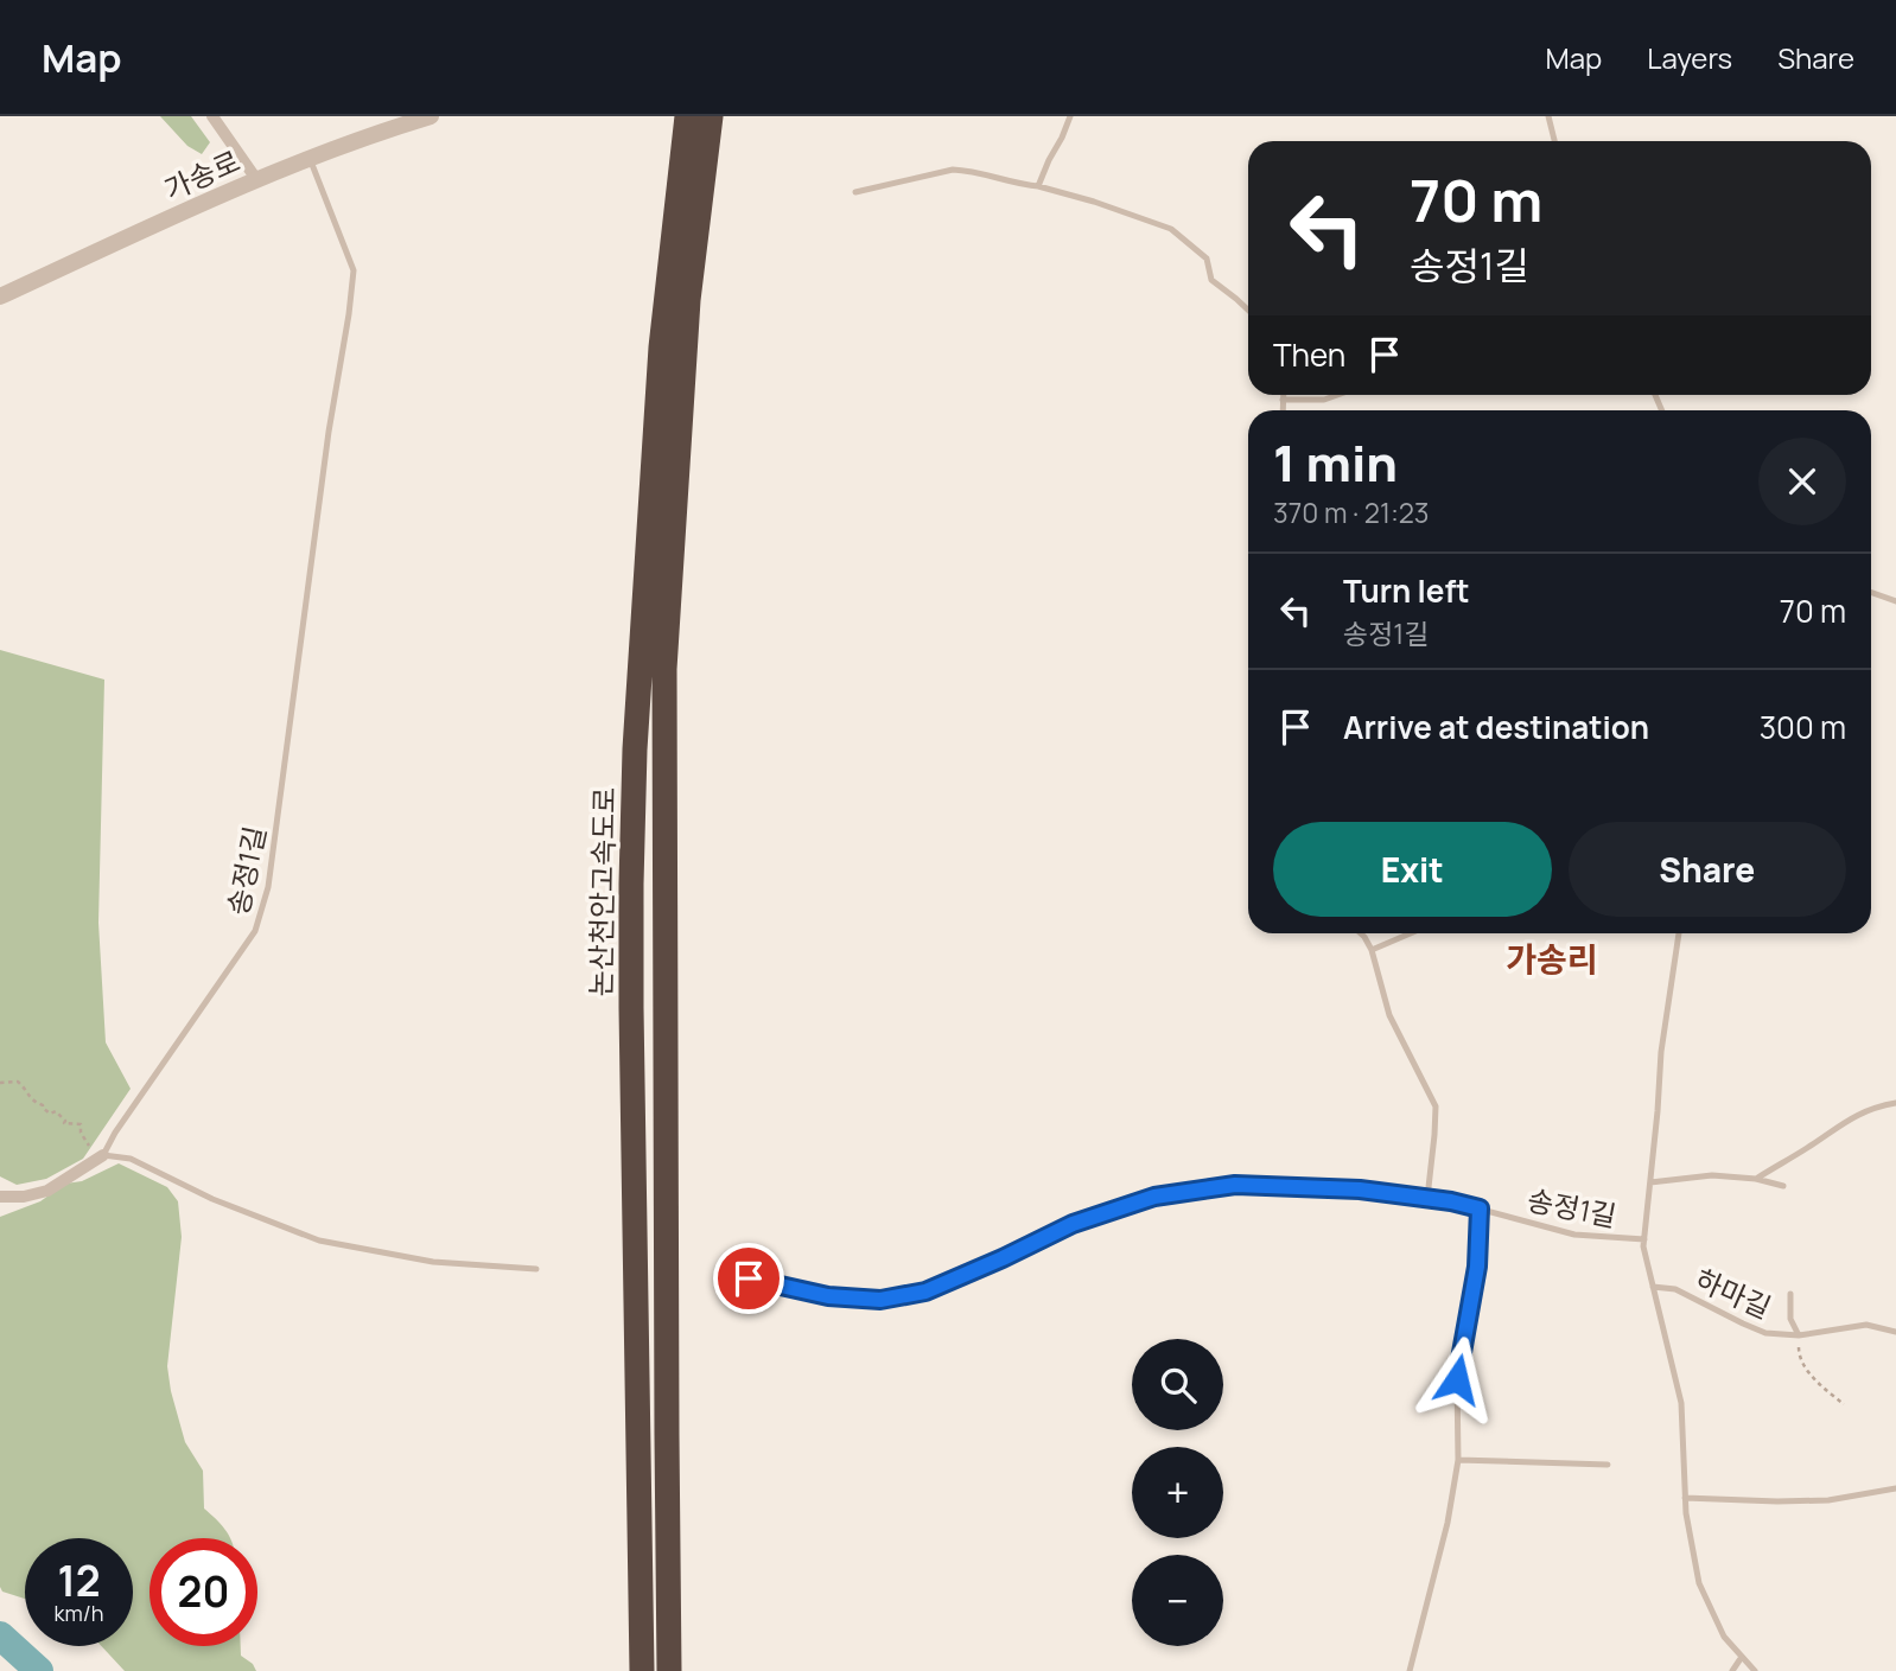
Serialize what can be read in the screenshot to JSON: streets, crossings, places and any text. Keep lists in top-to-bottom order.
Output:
{
  "streets": {
    "highway": ["논산천안고속도로"],
    "street": ["가송로"],
    "lane": ["송정1길", "하마길"]
  },
  "crossings": [
    ["가송로", "송정1길"]
  ],
  "districts": ["가송리"],
  "page": {
    "header": "Map",
    "nav": ["Map", "Layers", "Share"],
    "turn": ["70 m", "송정1길"],
    "then": "Then",
    "heading": ["1 min", "370 m · 21:23"],
    "list": [
      {
        "name": "Turn left",
        "note": "송정1길",
        "value": "70 m"
      },
      {
        "name": "Arrive at destination",
        "value": "300 m"
      }
    ],
    "buttons": ["Exit", "Share"],
    "map_buttons": ["+", "−"],
    "speed": "12 km/h",
    "limit": "20"
  }
}
